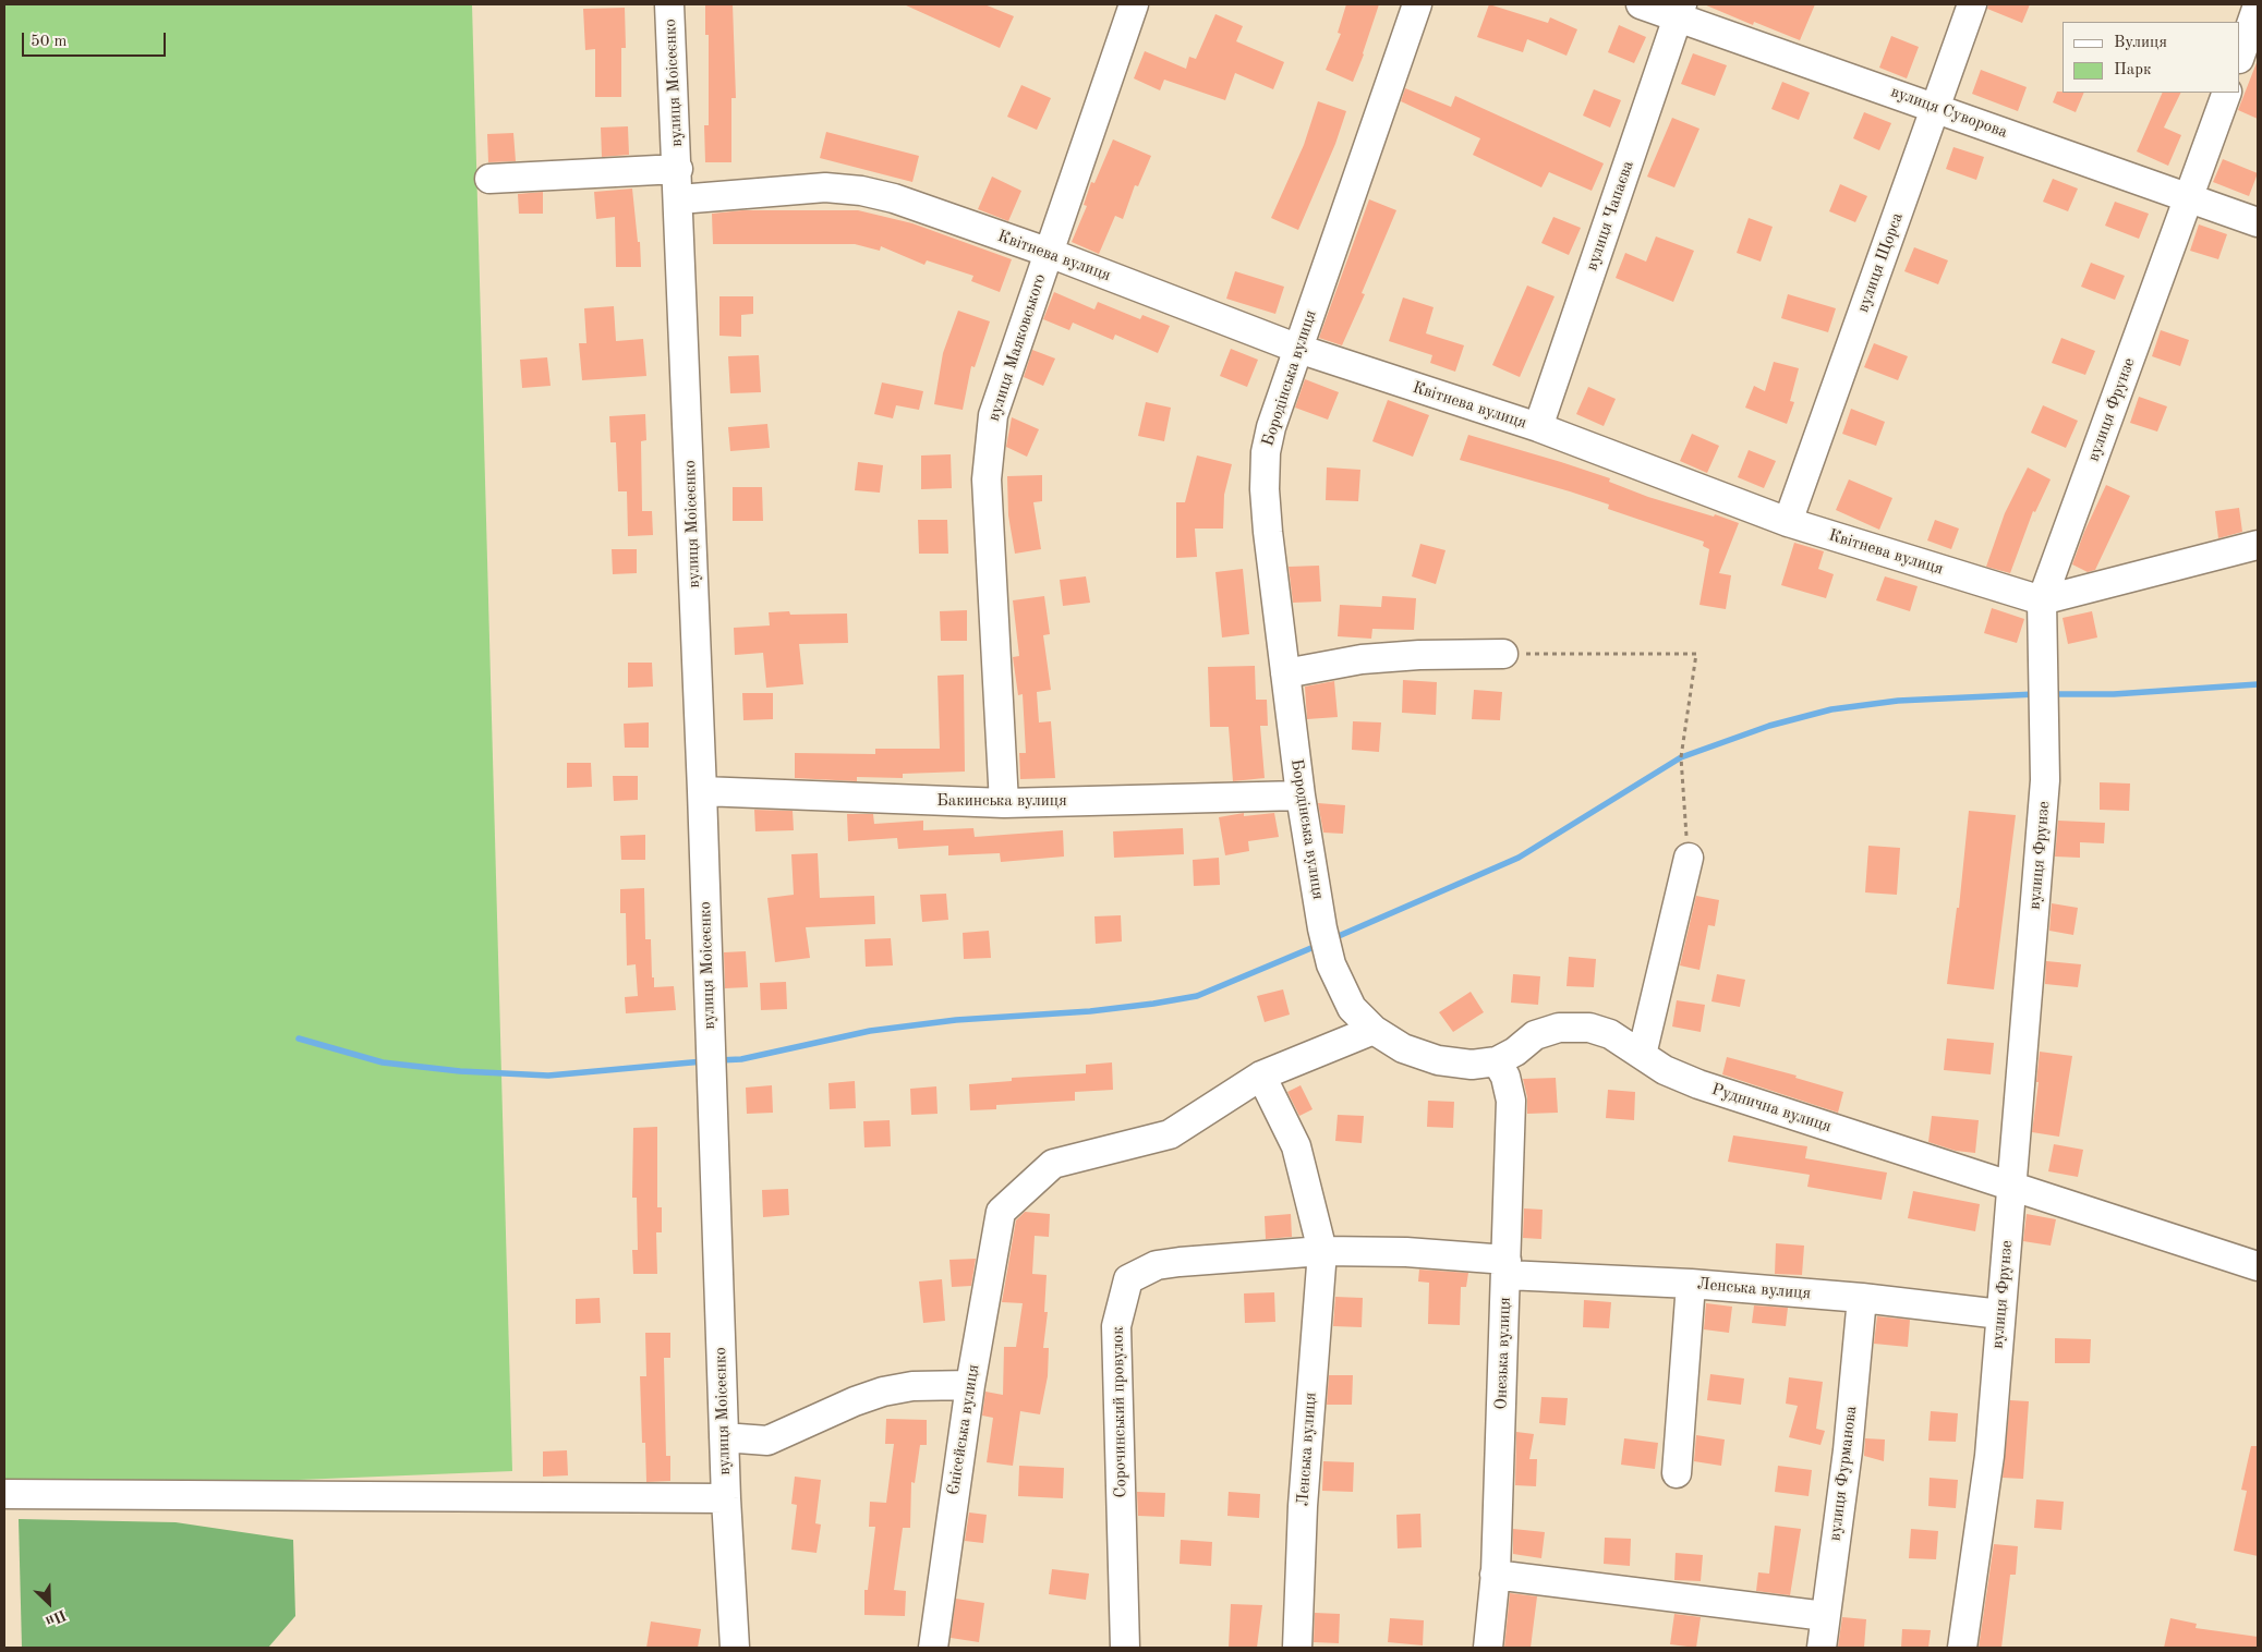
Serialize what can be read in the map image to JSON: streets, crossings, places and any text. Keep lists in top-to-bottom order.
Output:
{
  "streets": {
    "street": [
      "вулиця Моісеєнко",
      "вулиця Суворова",
      "вулиця Чапаєва",
      "Квітнева вулиця",
      "вулиця Щорса",
      "вулиця Маяковського",
      "Бородінська вулиця",
      "вулиця Фрунзе",
      "Бакинська вулиця",
      "Руднична вулиця",
      "Ленська вулиця",
      "Онезька вулиця",
      "Сорочинський провулок",
      "Єнісейська вулиця",
      "вулиця Фурманова"
    ]
  },
  "crossings": [
    ["вулиця Моісеєнко", "Квітнева вулиця"],
    ["вулиця Моісеєнко", "Бакинська вулиця"],
    ["вулиця Суворова", "вулиця Чапаєва"],
    ["вулиця Суворова", "вулиця Щорса"],
    ["вулиця Суворова", "вулиця Фрунзе"],
    ["вулиця Чапаєва", "Квітнева вулиця"],
    ["Квітнева вулиця", "вулиця Щорса"],
    ["Квітнева вулиця", "вулиця Маяковського"],
    ["Квітнева вулиця", "Бородінська вулиця"],
    ["Квітнева вулиця", "вулиця Фрунзе"],
    ["вулиця Маяковського", "Бакинська вулиця"],
    ["Бородінська вулиця", "Бакинська вулиця"],
    ["Бородінська вулиця", "Руднична вулиця"],
    ["вулиця Фрунзе", "Руднична вулиця"],
    ["вулиця Фрунзе", "Ленська вулиця"],
    ["Руднична вулиця", "Онезька вулиця"],
    ["Ленська вулиця", "Онезька вулиця"],
    ["Ленська вулиця", "Сорочинський провулок"],
    ["Ленська вулиця", "Єнісейська вулиця"],
    ["Ленська вулиця", "вулиця Фурманова"]
  ],
  "legend": ["Вулиця", "Парк"],
  "scale_bar": "50 m",
  "north": "bottom right"
}
